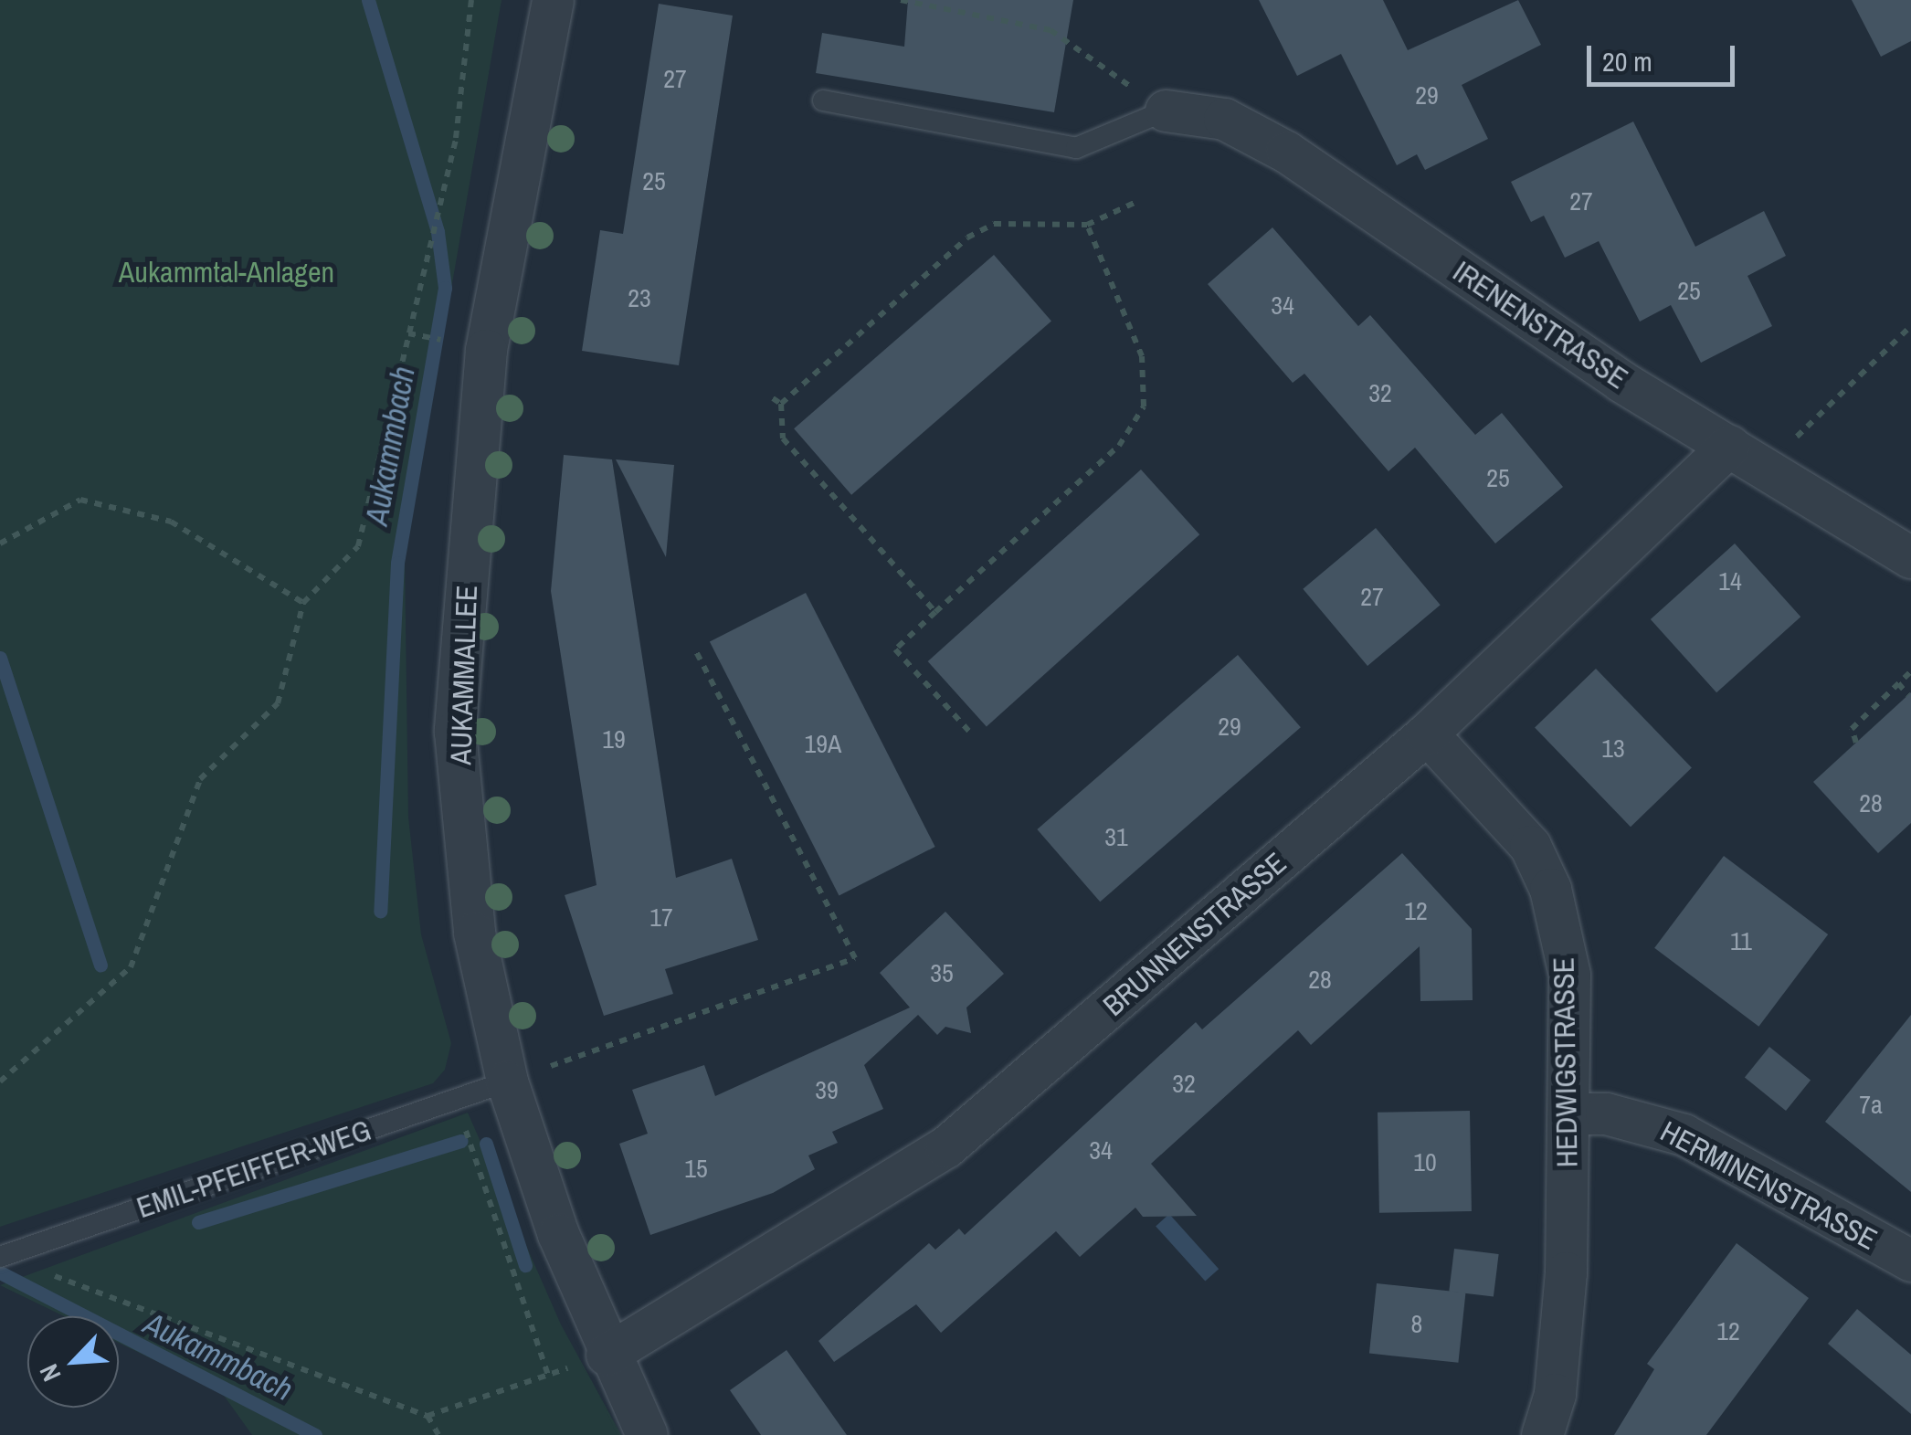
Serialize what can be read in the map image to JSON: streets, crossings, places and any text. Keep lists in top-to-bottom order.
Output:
{
  "streets": {
    "street": [
      "IRENENSTRASSE",
      "AUKAMMALLEE",
      "BRUNNENSTRASSE",
      "HEDWIGSTRASSE",
      "HERMINENSTRASSE"
    ],
    "lane": ["EMIL-PFEIFFER-WEG"]
  },
  "crossings": [
    ["IRENENSTRASSE", "BRUNNENSTRASSE"],
    ["AUKAMMALLEE", "BRUNNENSTRASSE"],
    ["AUKAMMALLEE", "EMIL-PFEIFFER-WEG"],
    ["BRUNNENSTRASSE", "HEDWIGSTRASSE"],
    ["HEDWIGSTRASSE", "HERMINENSTRASSE"]
  ],
  "water": ["Aukammbach"],
  "parks": ["Aukammtal-Anlagen"],
  "house_numbers": [
    "27",
    "29",
    "25",
    "27",
    "25",
    "23",
    "34",
    "32",
    "25",
    "14",
    "27",
    "29",
    "19",
    "19A",
    "13",
    "28",
    "31",
    "12",
    "17",
    "11",
    "35",
    "28",
    "32",
    "39",
    "7a",
    "34",
    "10",
    "15",
    "8",
    "12"
  ],
  "scale_bar": "20 m",
  "north": "bottom left"
}
